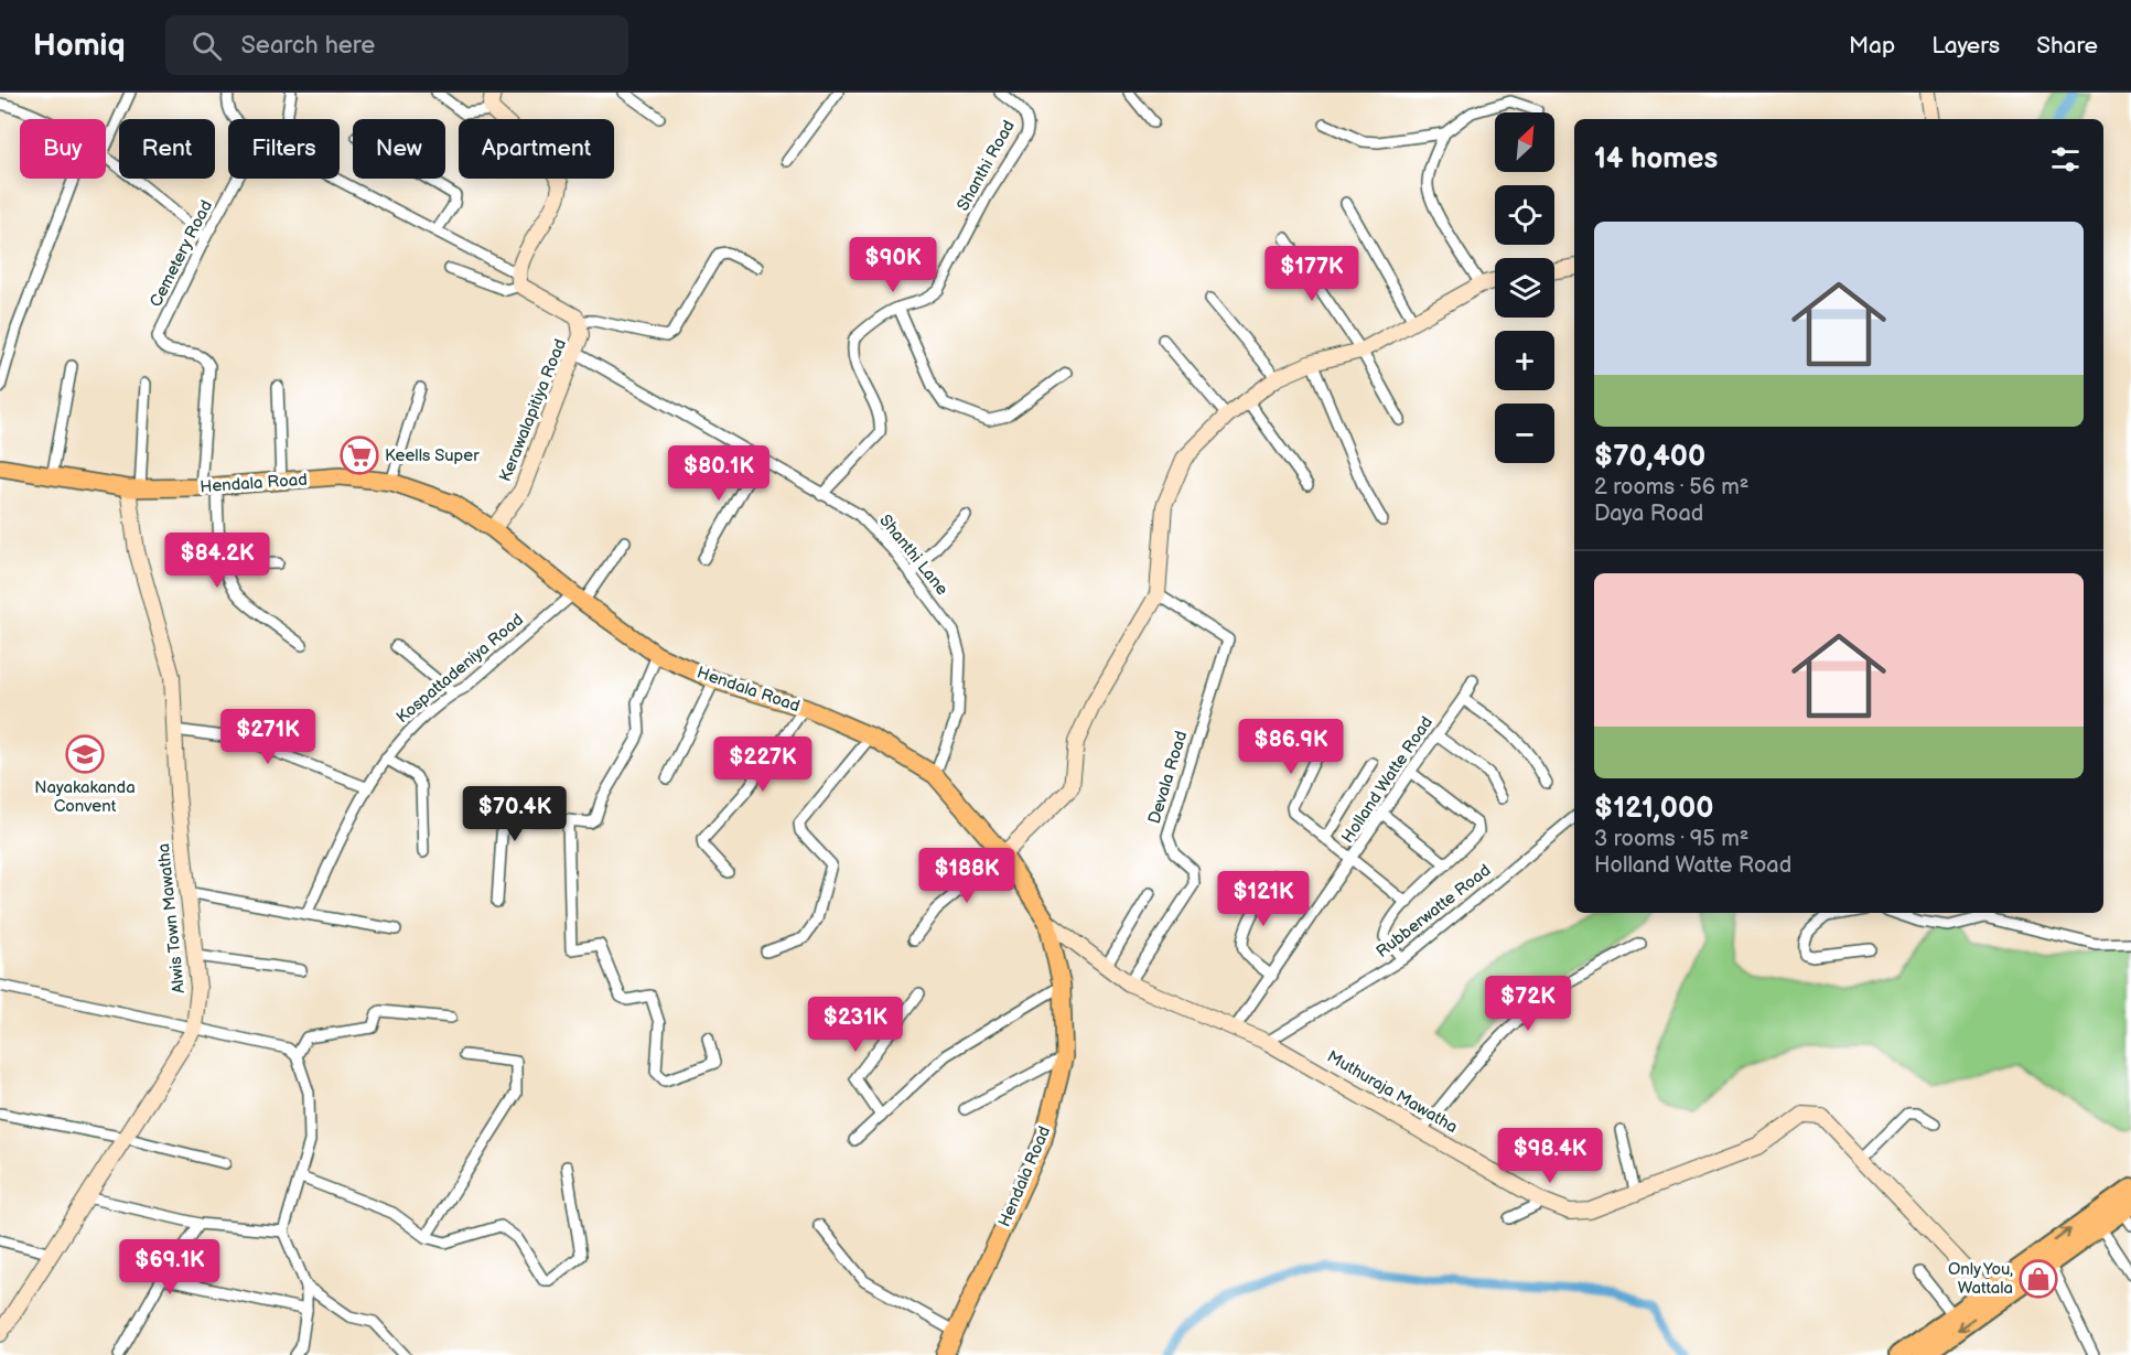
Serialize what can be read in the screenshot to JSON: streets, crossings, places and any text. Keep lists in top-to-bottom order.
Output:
{
  "streets": {
    "main road": ["Hendala Road"],
    "street": [
      "Shanthi Road",
      "Cemetery Road",
      "Kerawalapitiya Road",
      "Shanthi Lane",
      "Kospattadeniya Road",
      "Devala Road",
      "Holland Watte Road",
      "Rubberwatte Road",
      "Alwis Town Mawatha",
      "Muthuraja Mawatha"
    ]
  },
  "crossings": [
    ["Shanthi Road", "Shanthi Lane"],
    ["Cemetery Road", "Hendala Road"],
    ["Kerawalapitiya Road", "Hendala Road"],
    ["Kerawalapitiya Road", "Shanthi Lane"],
    ["Hendala Road", "Shanthi Lane"],
    ["Hendala Road", "Kospattadeniya Road"],
    ["Hendala Road", "Alwis Town Mawatha"],
    ["Hendala Road", "Muthuraja Mawatha"],
    ["Devala Road", "Muthuraja Mawatha"],
    ["Holland Watte Road", "Muthuraja Mawatha"],
    ["Rubberwatte Road", "Muthuraja Mawatha"]
  ],
  "places": {
    "supermarket": ["Keells Super"],
    "school or university": ["Nayakakanda Convent"],
    "shop": ["Only You, Wattala"]
  },
  "north": "top right",
  "page": {
    "header": "Homiq",
    "search": "Search here",
    "nav": ["Map", "Layers", "Share"],
    "map_buttons": ["+", "−"],
    "chip": [
      "Buy",
      "Rent",
      "Filters",
      "New",
      "Apartment"
    ],
    "heading": "14 homes",
    "list": [
      {
        "name": "$70,400",
        "note": "2 rooms · 56 m² · Daya Road"
      },
      {
        "name": "$121,000",
        "note": "3 rooms · 95 m² · Holland Watte Road"
      }
    ],
    "price": [
      "$90K",
      "$177K",
      "$80.1K",
      "$84.2K",
      "$271K",
      "$86.9K",
      "$227K",
      "$70.4K",
      "$188K",
      "$121K",
      "$72K",
      "$231K",
      "$98.4K",
      "$69.1K"
    ]
  }
}
